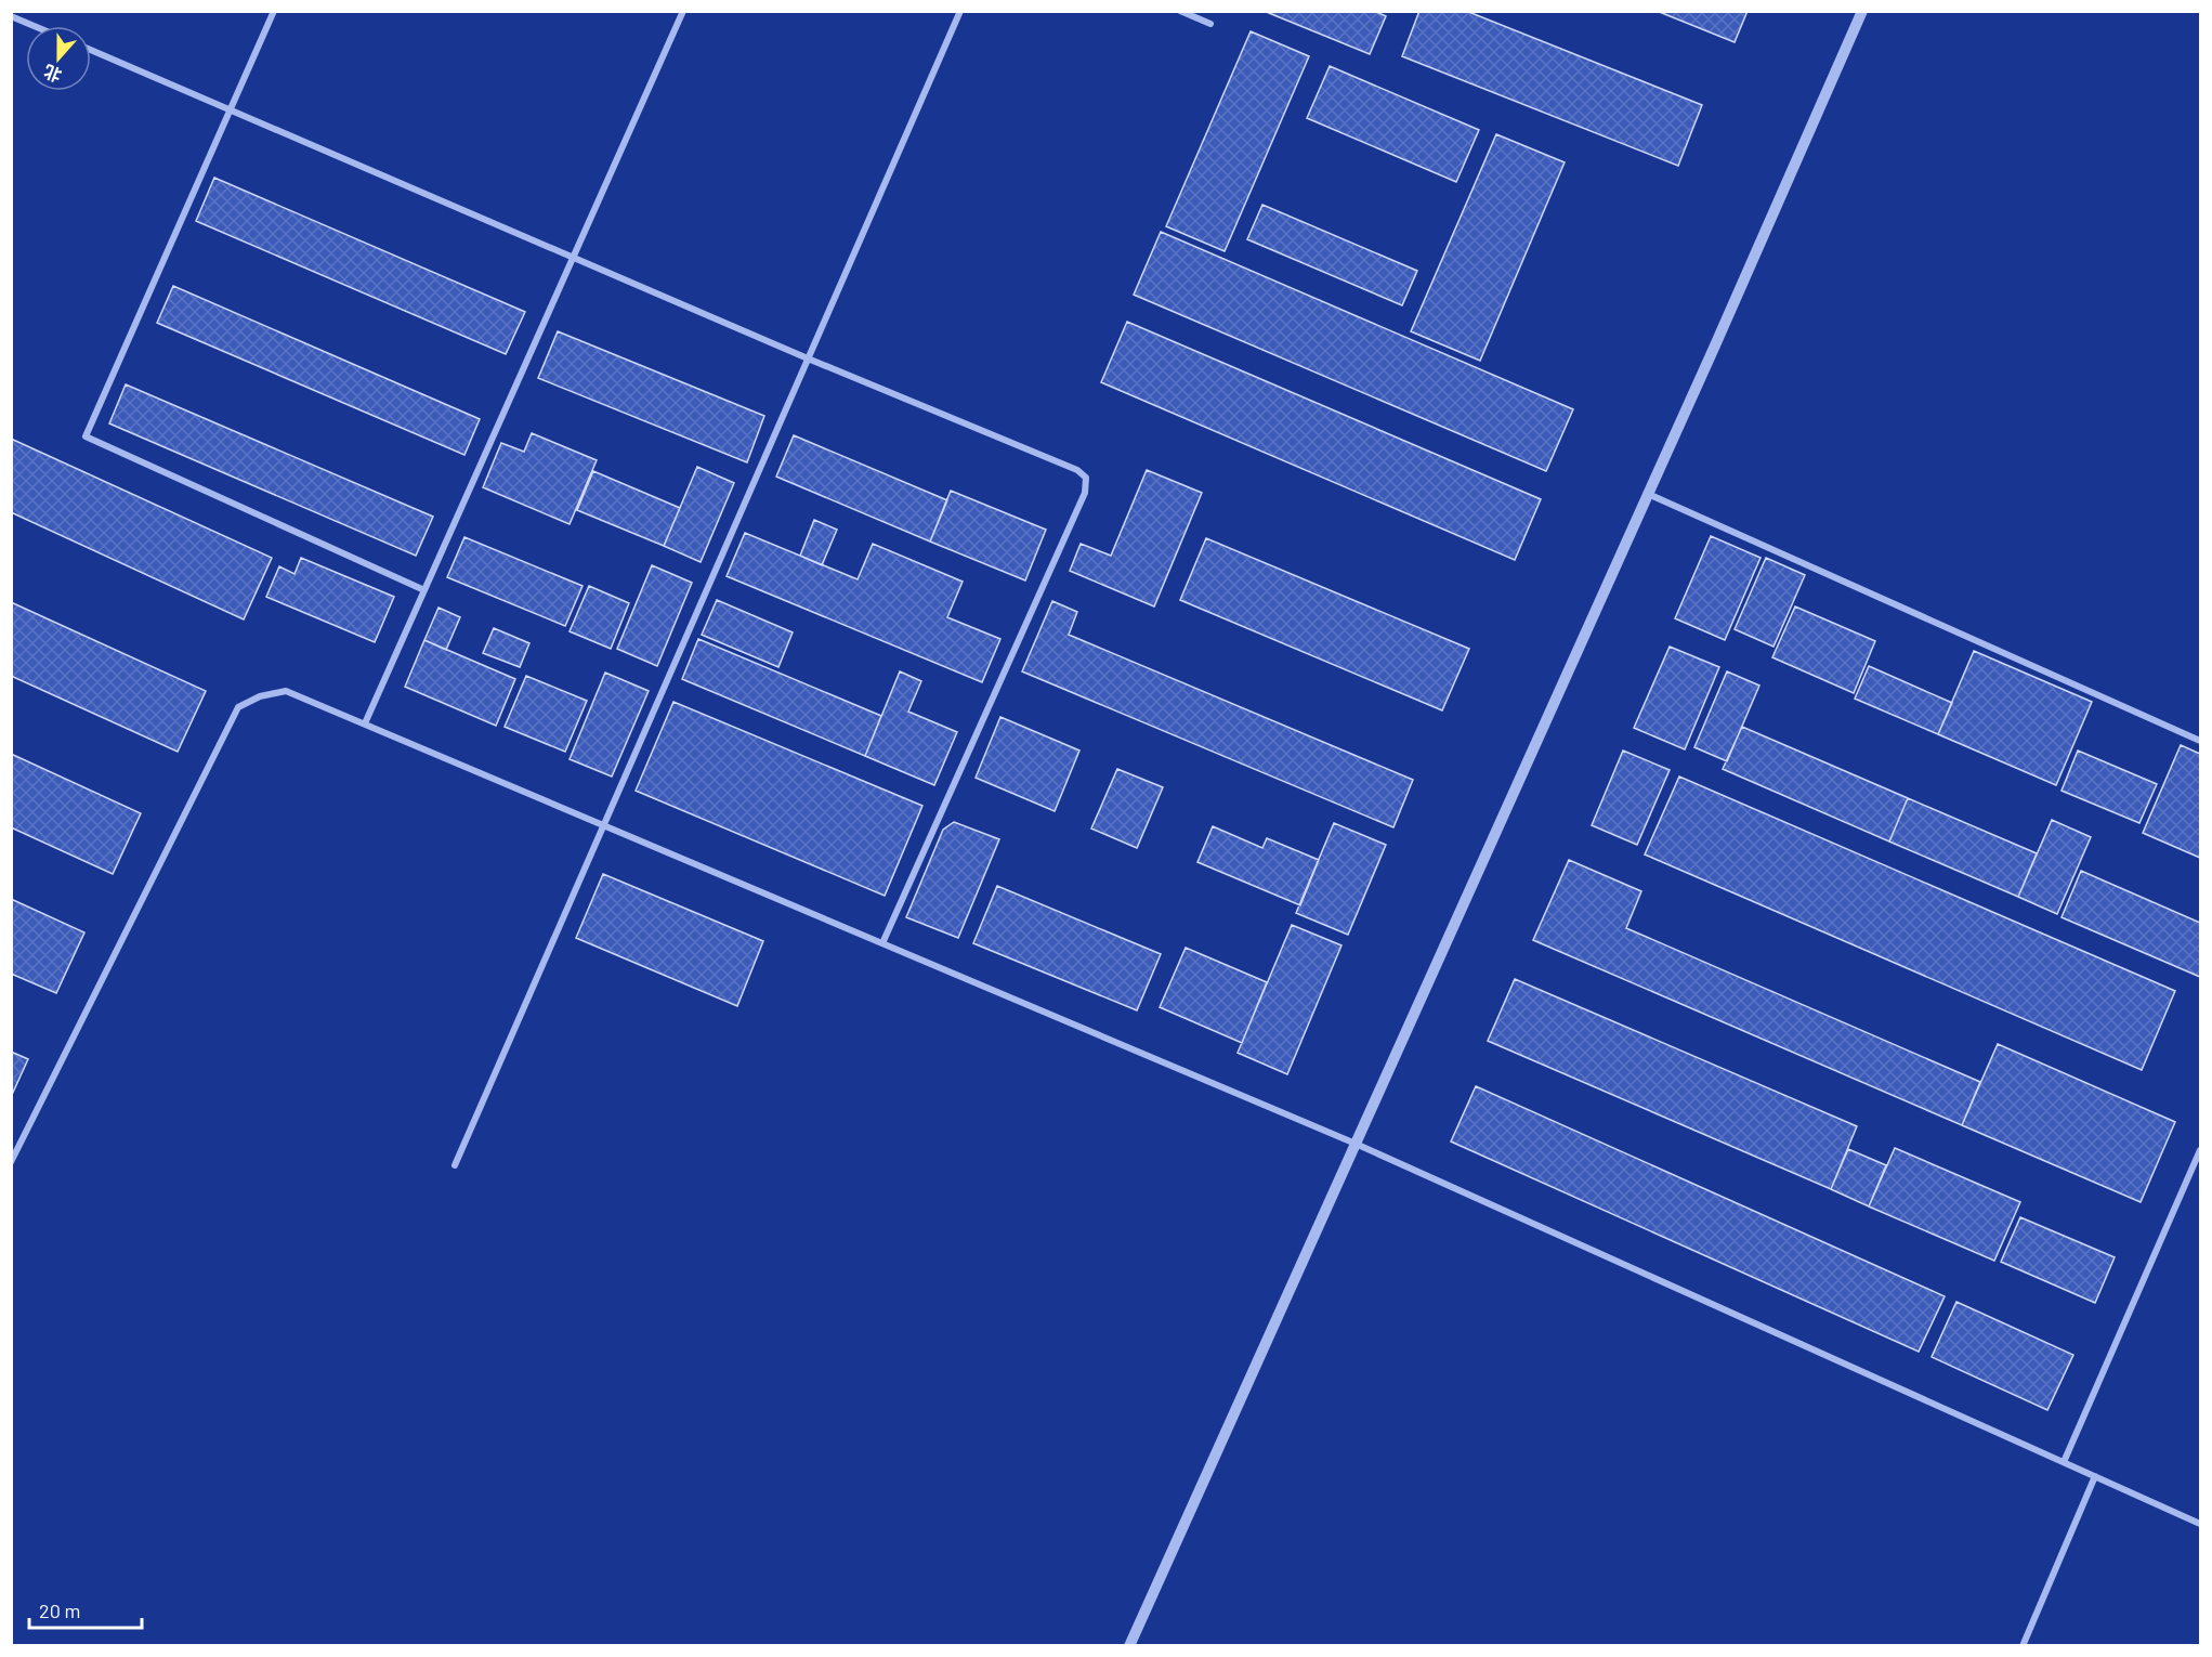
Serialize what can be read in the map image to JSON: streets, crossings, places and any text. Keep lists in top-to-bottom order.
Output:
{
  "scale_bar": "20 m",
  "north": "bottom"
}
